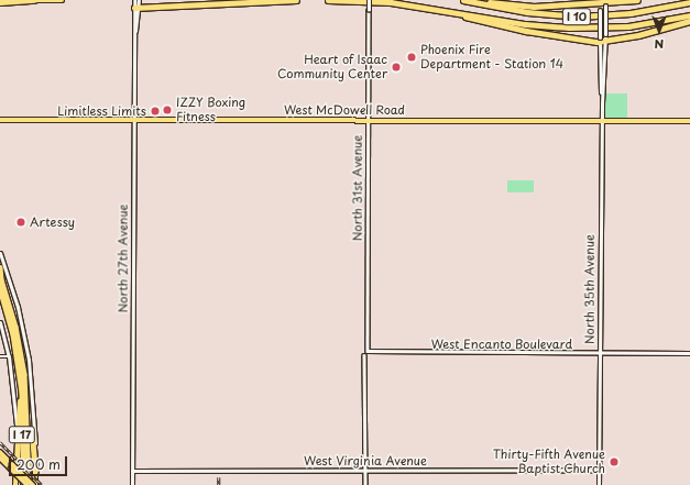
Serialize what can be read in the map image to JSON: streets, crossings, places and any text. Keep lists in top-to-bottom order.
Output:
{
  "streets": {
    "highway": ["I 10", "I 17"],
    "main road": ["West McDowell Road", "North 27th Avenue", "North 35th Avenue"],
    "street": ["North 31st Avenue", "West Encanto Boulevard", "West Virginia Avenue"]
  },
  "crossings": [
    ["West McDowell Road", "North 31st Avenue"],
    ["West McDowell Road", "North 27th Avenue"],
    ["West McDowell Road", "North 35th Avenue"],
    ["North 31st Avenue", "West Encanto Boulevard"],
    ["North 27th Avenue", "West Virginia Avenue"],
    ["North 35th Avenue", "West Encanto Boulevard"],
    ["North 35th Avenue", "West Virginia Avenue"]
  ],
  "places": [
    "Phoenix Fire Department - Station 14",
    "Heart of Isaac Community Center",
    "IZZY Boxing Fitness",
    "Limitless Limits",
    "Artessy",
    "Thirty-Fifth Avenue Baptist Church"
  ],
  "scale_bar": "200 m",
  "north": "bottom"
}
